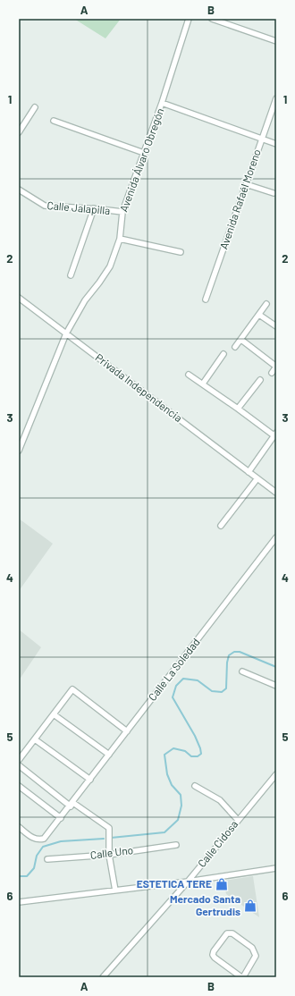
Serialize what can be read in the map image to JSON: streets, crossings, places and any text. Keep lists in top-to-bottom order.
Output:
{
  "streets": {
    "street": [
      "Avenida Álvaro Obregón",
      "Avenida Rafaél Moreno",
      "Calle Jalapilla",
      "Privada Independencia",
      "Calle La Soledad",
      "Calle Cidosa",
      "Calle Uno"
    ]
  },
  "crossings": [
    ["Avenida Álvaro Obregón", "Calle Jalapilla"],
    ["Avenida Álvaro Obregón", "Privada Independencia"]
  ],
  "places": {
    "shop": ["ESTETICA TERE", "Mercado Santa Gertrudis"]
  },
  "grid": {
    "columns": ["A", "B"],
    "rows": [
      "1",
      "2",
      "3",
      "4",
      "5",
      "6"
    ]
  }
}
